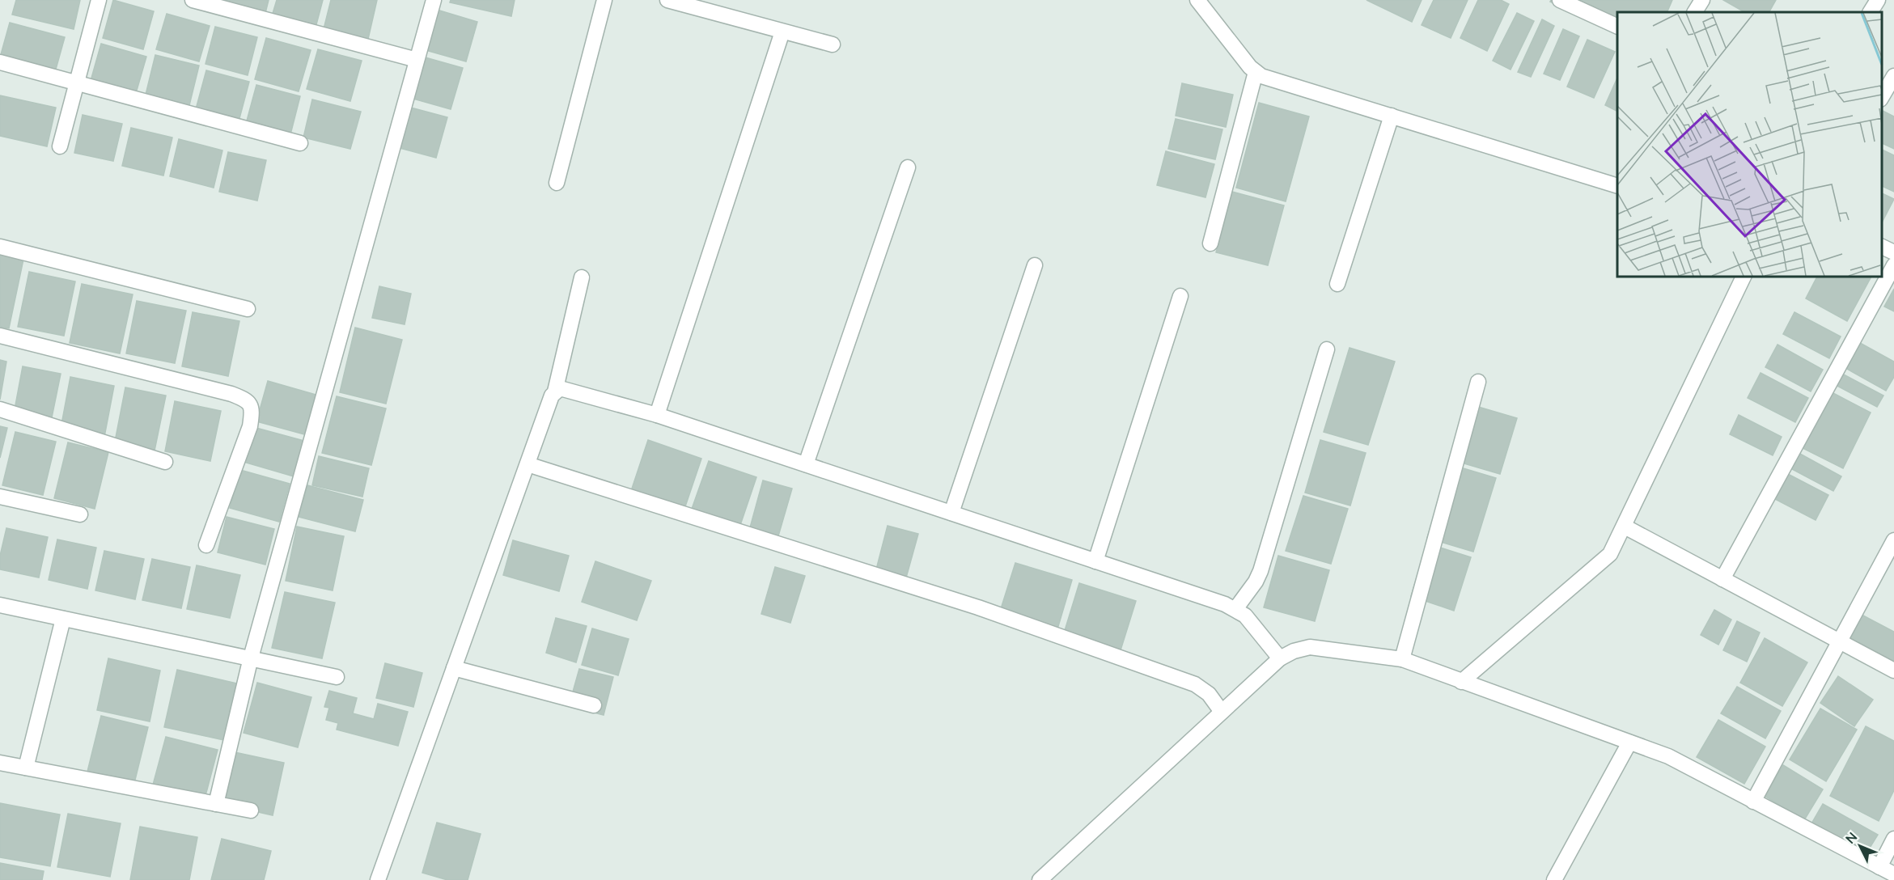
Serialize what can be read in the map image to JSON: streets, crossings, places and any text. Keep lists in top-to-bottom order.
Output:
{
  "north": "top left"
}
